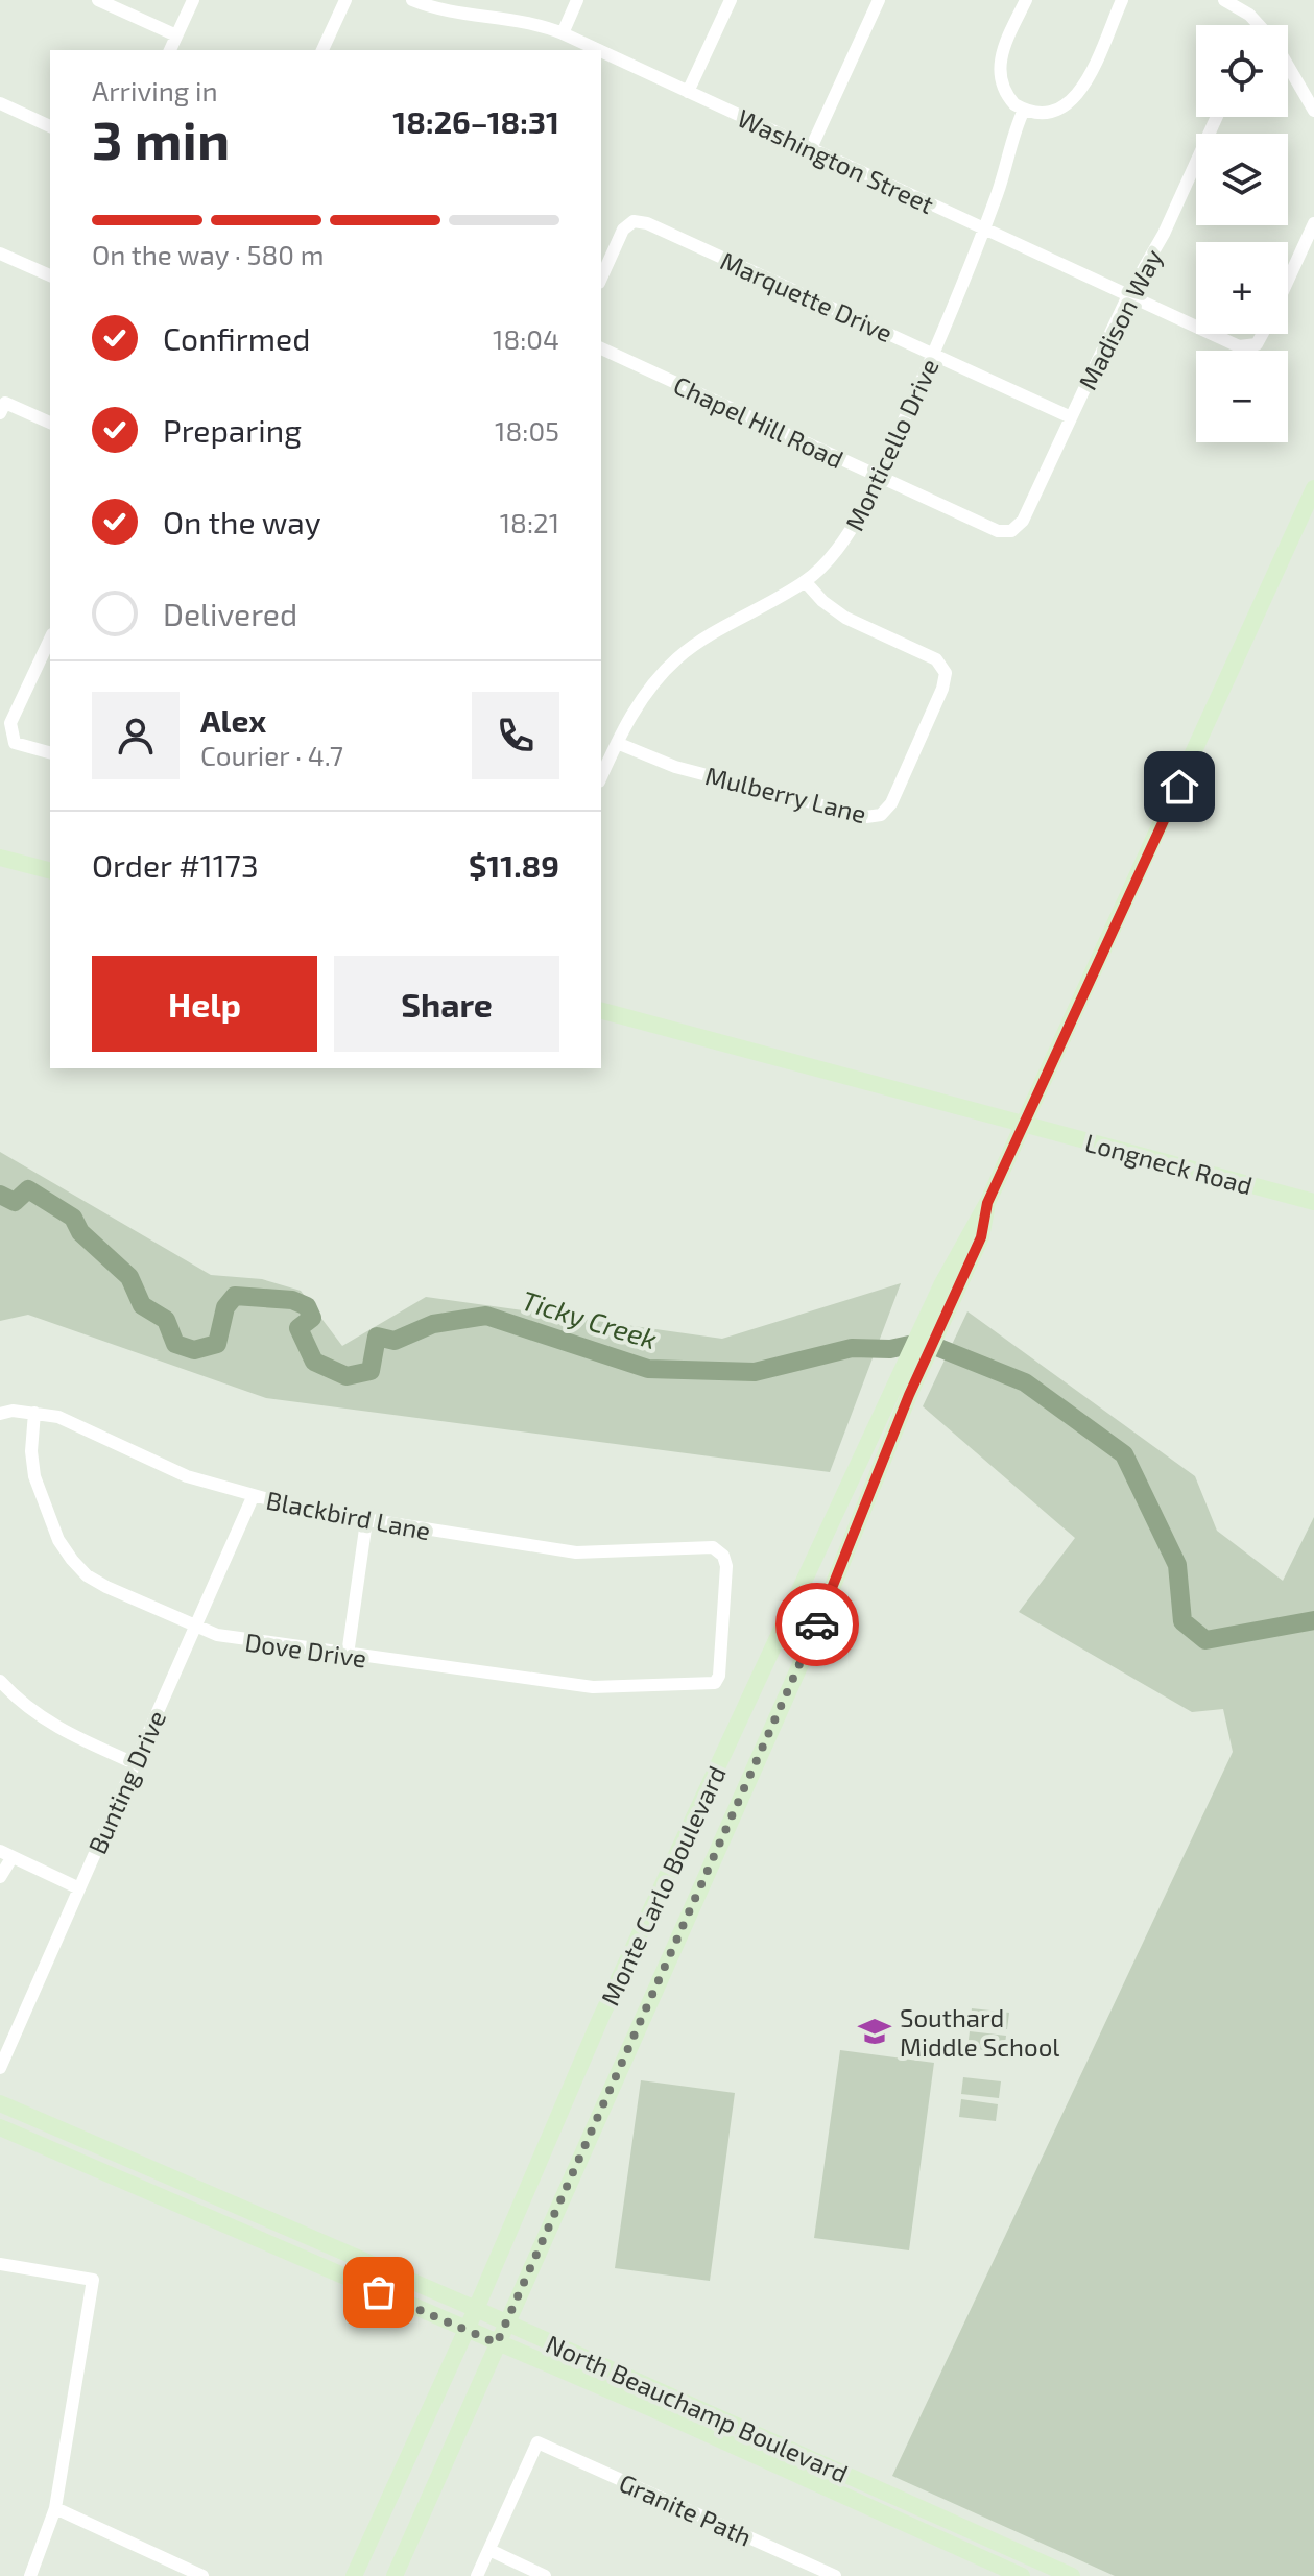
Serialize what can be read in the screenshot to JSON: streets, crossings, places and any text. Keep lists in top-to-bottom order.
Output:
{
  "streets": {
    "main road": ["Longneck Road", "Monte Carlo Boulevard", "North Beauchamp Boulevard"],
    "street": [
      "Washington Street",
      "Marquette Drive",
      "Madison Way",
      "Chapel Hill Road",
      "Monticello Drive",
      "Mulberry Lane",
      "Blackbird Lane",
      "Dove Drive",
      "Bunting Drive",
      "Granite Path"
    ]
  },
  "crossings": [
    ["Washington Street", "Madison Way"],
    ["Washington Street", "Monticello Drive"],
    ["Marquette Drive", "Madison Way"],
    ["Marquette Drive", "Monticello Drive"],
    ["Madison Way", "Chapel Hill Road"],
    ["Chapel Hill Road", "Monticello Drive"],
    ["Monticello Drive", "Mulberry Lane"],
    ["Longneck Road", "Monte Carlo Boulevard"],
    ["Blackbird Lane", "Dove Drive"],
    ["Blackbird Lane", "Bunting Drive"],
    ["Dove Drive", "Bunting Drive"],
    ["Monte Carlo Boulevard", "North Beauchamp Boulevard"]
  ],
  "water": ["Ticky Creek"],
  "places": {
    "school or university": ["Southard Middle School"]
  },
  "page": {
    "map_buttons": ["+", "−"],
    "heading": ["3 min", "Arriving in", "18:26–18:31"],
    "panel": [
      "Alex",
      "Courier · 4.7",
      "Order #1173",
      "$11.89"
    ],
    "bar": "On the way · 580 m",
    "list": [
      ["Confirmed", "18:04"],
      ["Preparing", "18:05"],
      ["On the way", "18:21"],
      "Delivered"
    ],
    "buttons": ["Help", "Share"]
  }
}
